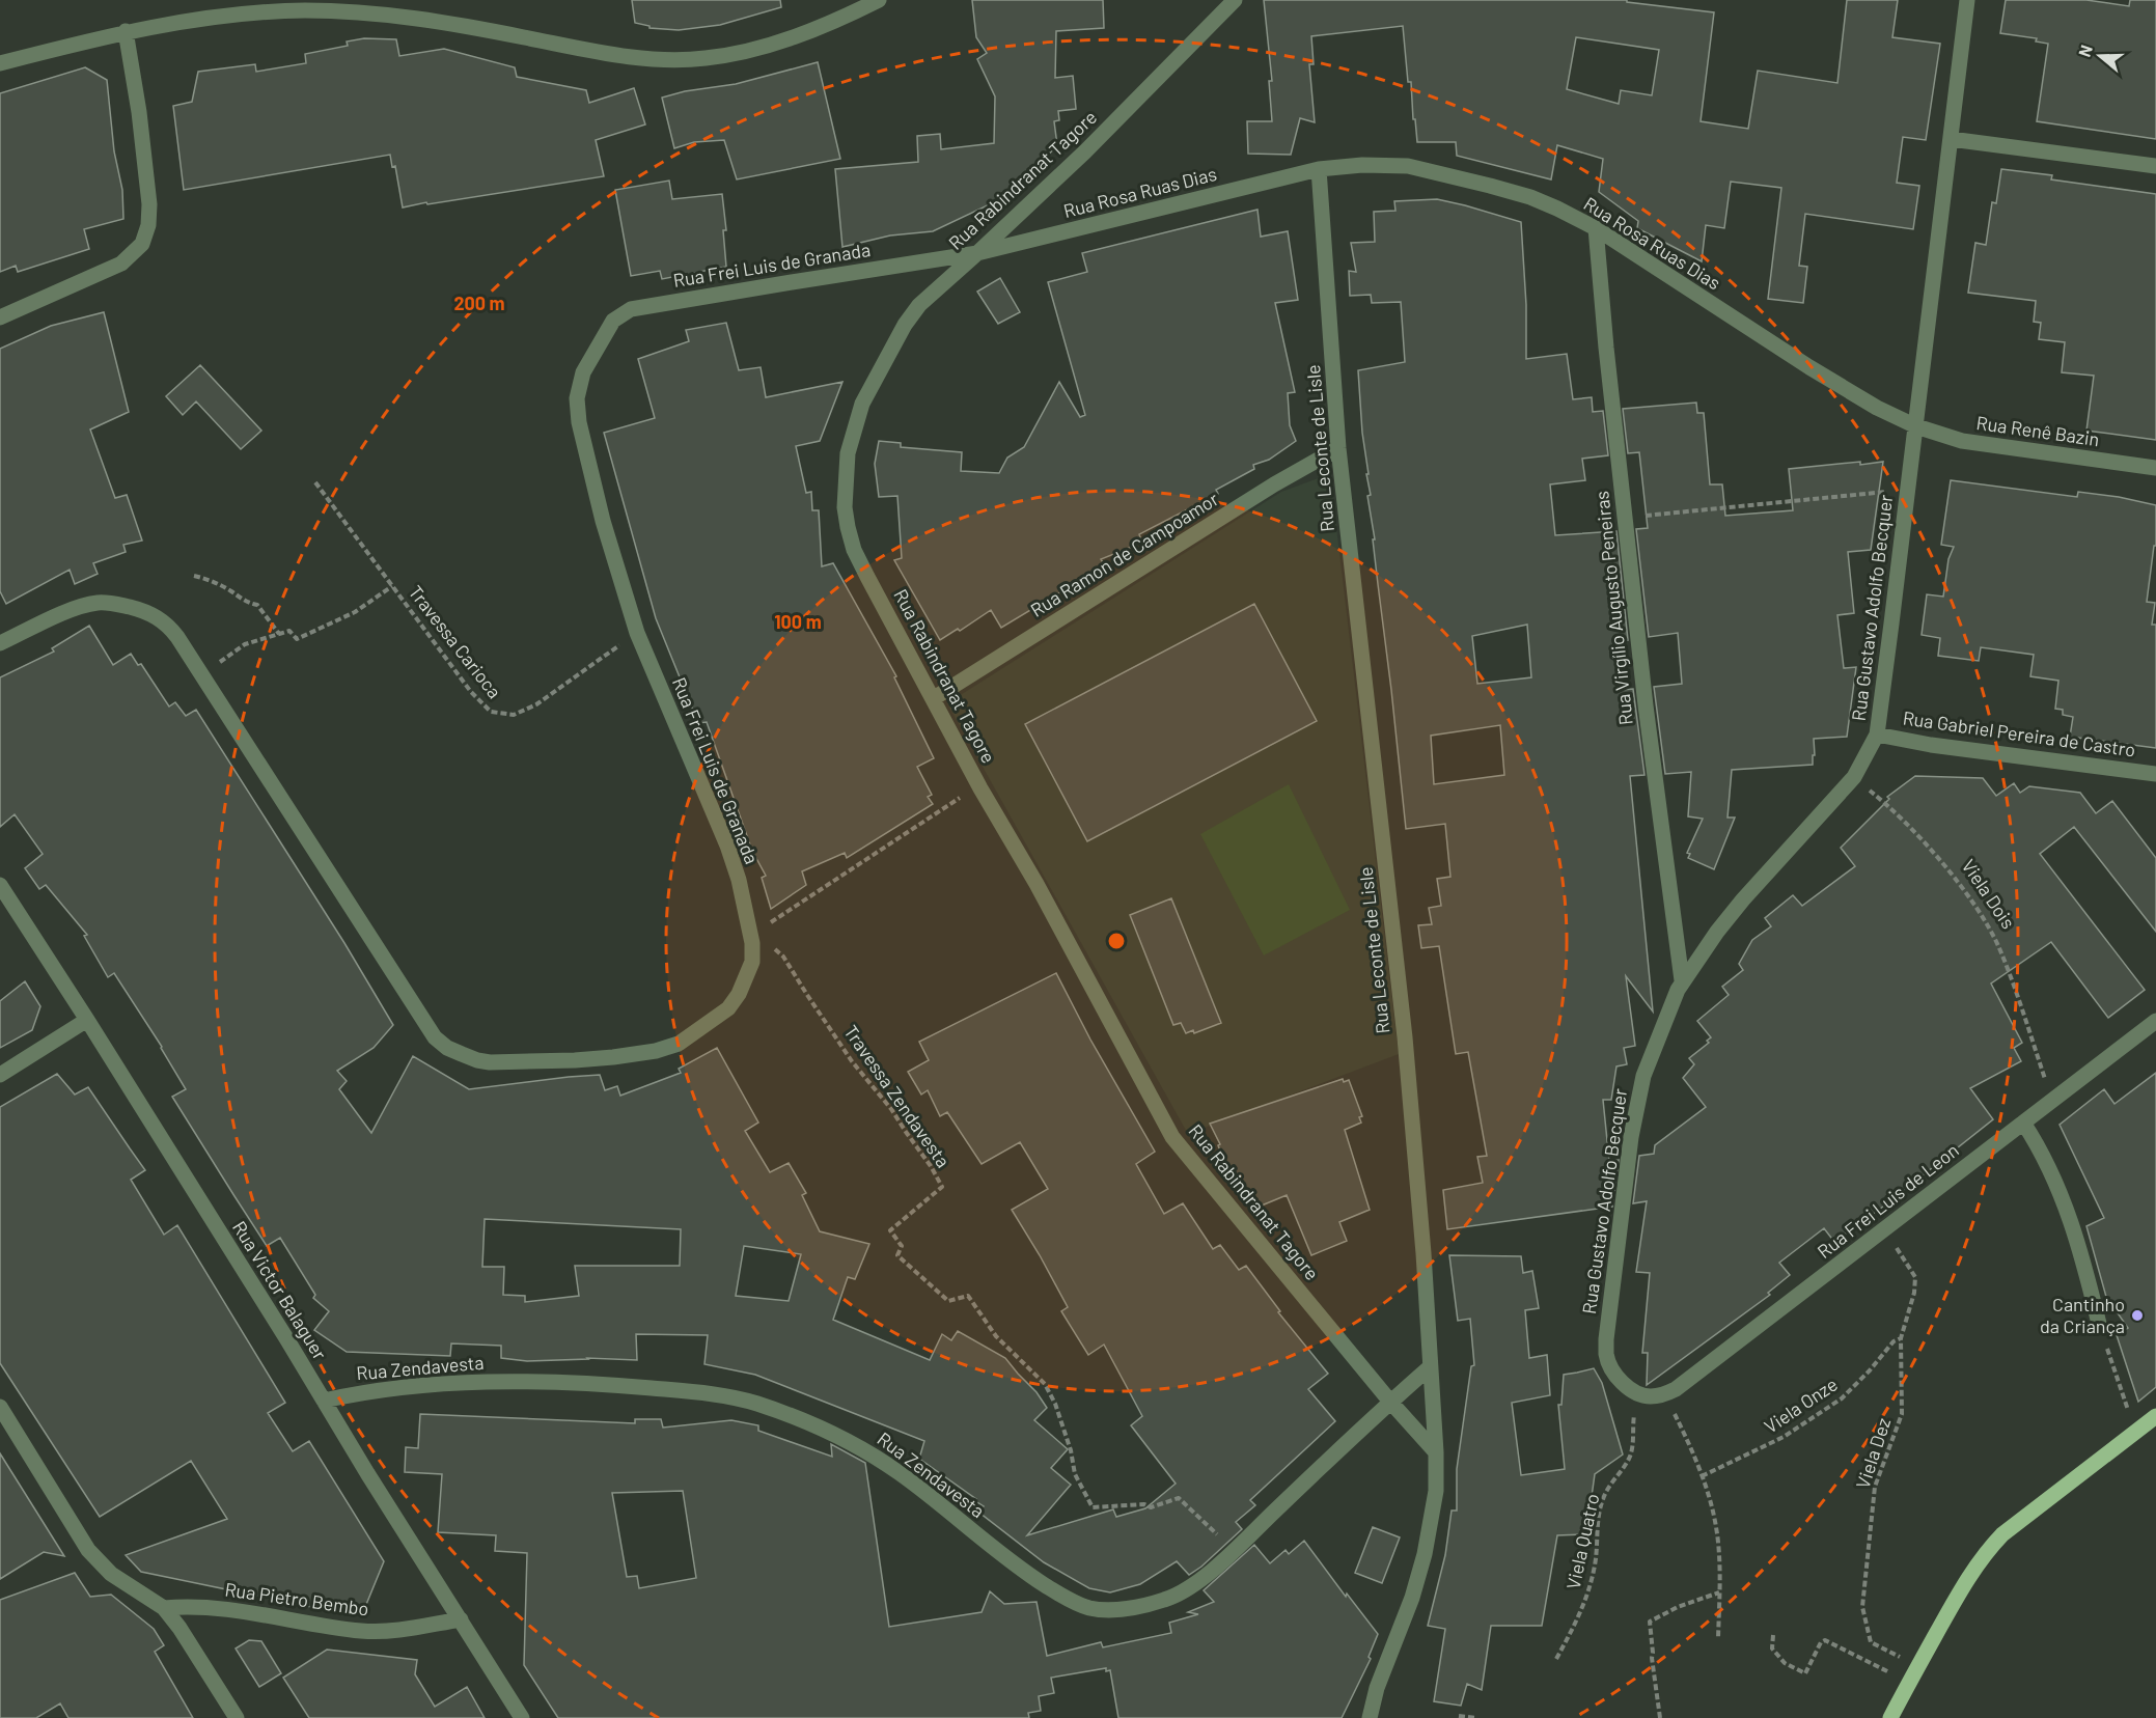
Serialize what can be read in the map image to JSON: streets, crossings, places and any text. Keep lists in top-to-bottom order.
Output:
{
  "streets": {
    "street": [
      "Rua Rabindranat Tagore",
      "Rua Rosa Ruas Dias",
      "Rua Frei Luis de Granada",
      "Rua Renê Bazin",
      "Rua Leconte de Lisle",
      "Rua Ramon de Campoamor",
      "Rua Virgílio Augusto Peneiras",
      "Rua Gustavo Adolfo Becquer",
      "Rua Gabriel Pereira de Castro",
      "Rua Frei Luis de Leon",
      "Rua Victor Balaguer",
      "Rua Zendavesta",
      "Rua Pietro Bembo"
    ],
    "path": [
      "Travessa Carioca",
      "Viela Dois",
      "Travessa Zendavesta",
      "Viela Onze",
      "Viela Dez",
      "Viela Quatro"
    ]
  },
  "crossings": [
    ["Rua Rabindranat Tagore", "Rua Rosa Ruas Dias"],
    ["Rua Rabindranat Tagore", "Rua Frei Luis de Granada"],
    ["Rua Rabindranat Tagore", "Rua Ramon de Campoamor"],
    ["Rua Rabindranat Tagore", "Rua Zendavesta"],
    ["Rua Rosa Ruas Dias", "Rua Frei Luis de Granada"],
    ["Rua Rosa Ruas Dias", "Rua Renê Bazin"],
    ["Rua Rosa Ruas Dias", "Rua Leconte de Lisle"],
    ["Rua Rosa Ruas Dias", "Rua Virgílio Augusto Peneiras"],
    ["Rua Rosa Ruas Dias", "Rua Gustavo Adolfo Becquer"],
    ["Rua Frei Luis de Granada", "Travessa Carioca"],
    ["Rua Frei Luis de Granada", "Travessa Zendavesta"],
    ["Rua Renê Bazin", "Rua Gustavo Adolfo Becquer"],
    ["Rua Leconte de Lisle", "Rua Ramon de Campoamor"],
    ["Rua Leconte de Lisle", "Rua Zendavesta"],
    ["Rua Virgílio Augusto Peneiras", "Rua Gustavo Adolfo Becquer"],
    ["Rua Gustavo Adolfo Becquer", "Rua Gabriel Pereira de Castro"],
    ["Rua Gustavo Adolfo Becquer", "Viela Dois"],
    ["Rua Gustavo Adolfo Becquer", "Viela Quatro"],
    ["Viela Dois", "Rua Frei Luis de Leon"],
    ["Travessa Zendavesta", "Rua Zendavesta"],
    ["Rua Frei Luis de Leon", "Viela Dez"],
    ["Rua Victor Balaguer", "Rua Zendavesta"],
    ["Rua Victor Balaguer", "Rua Pietro Bembo"],
    ["Viela Onze", "Viela Dez"]
  ],
  "places": ["Cantinho da Criança"],
  "north": "left",
  "rings": ["200 m", "100 m"]
}
